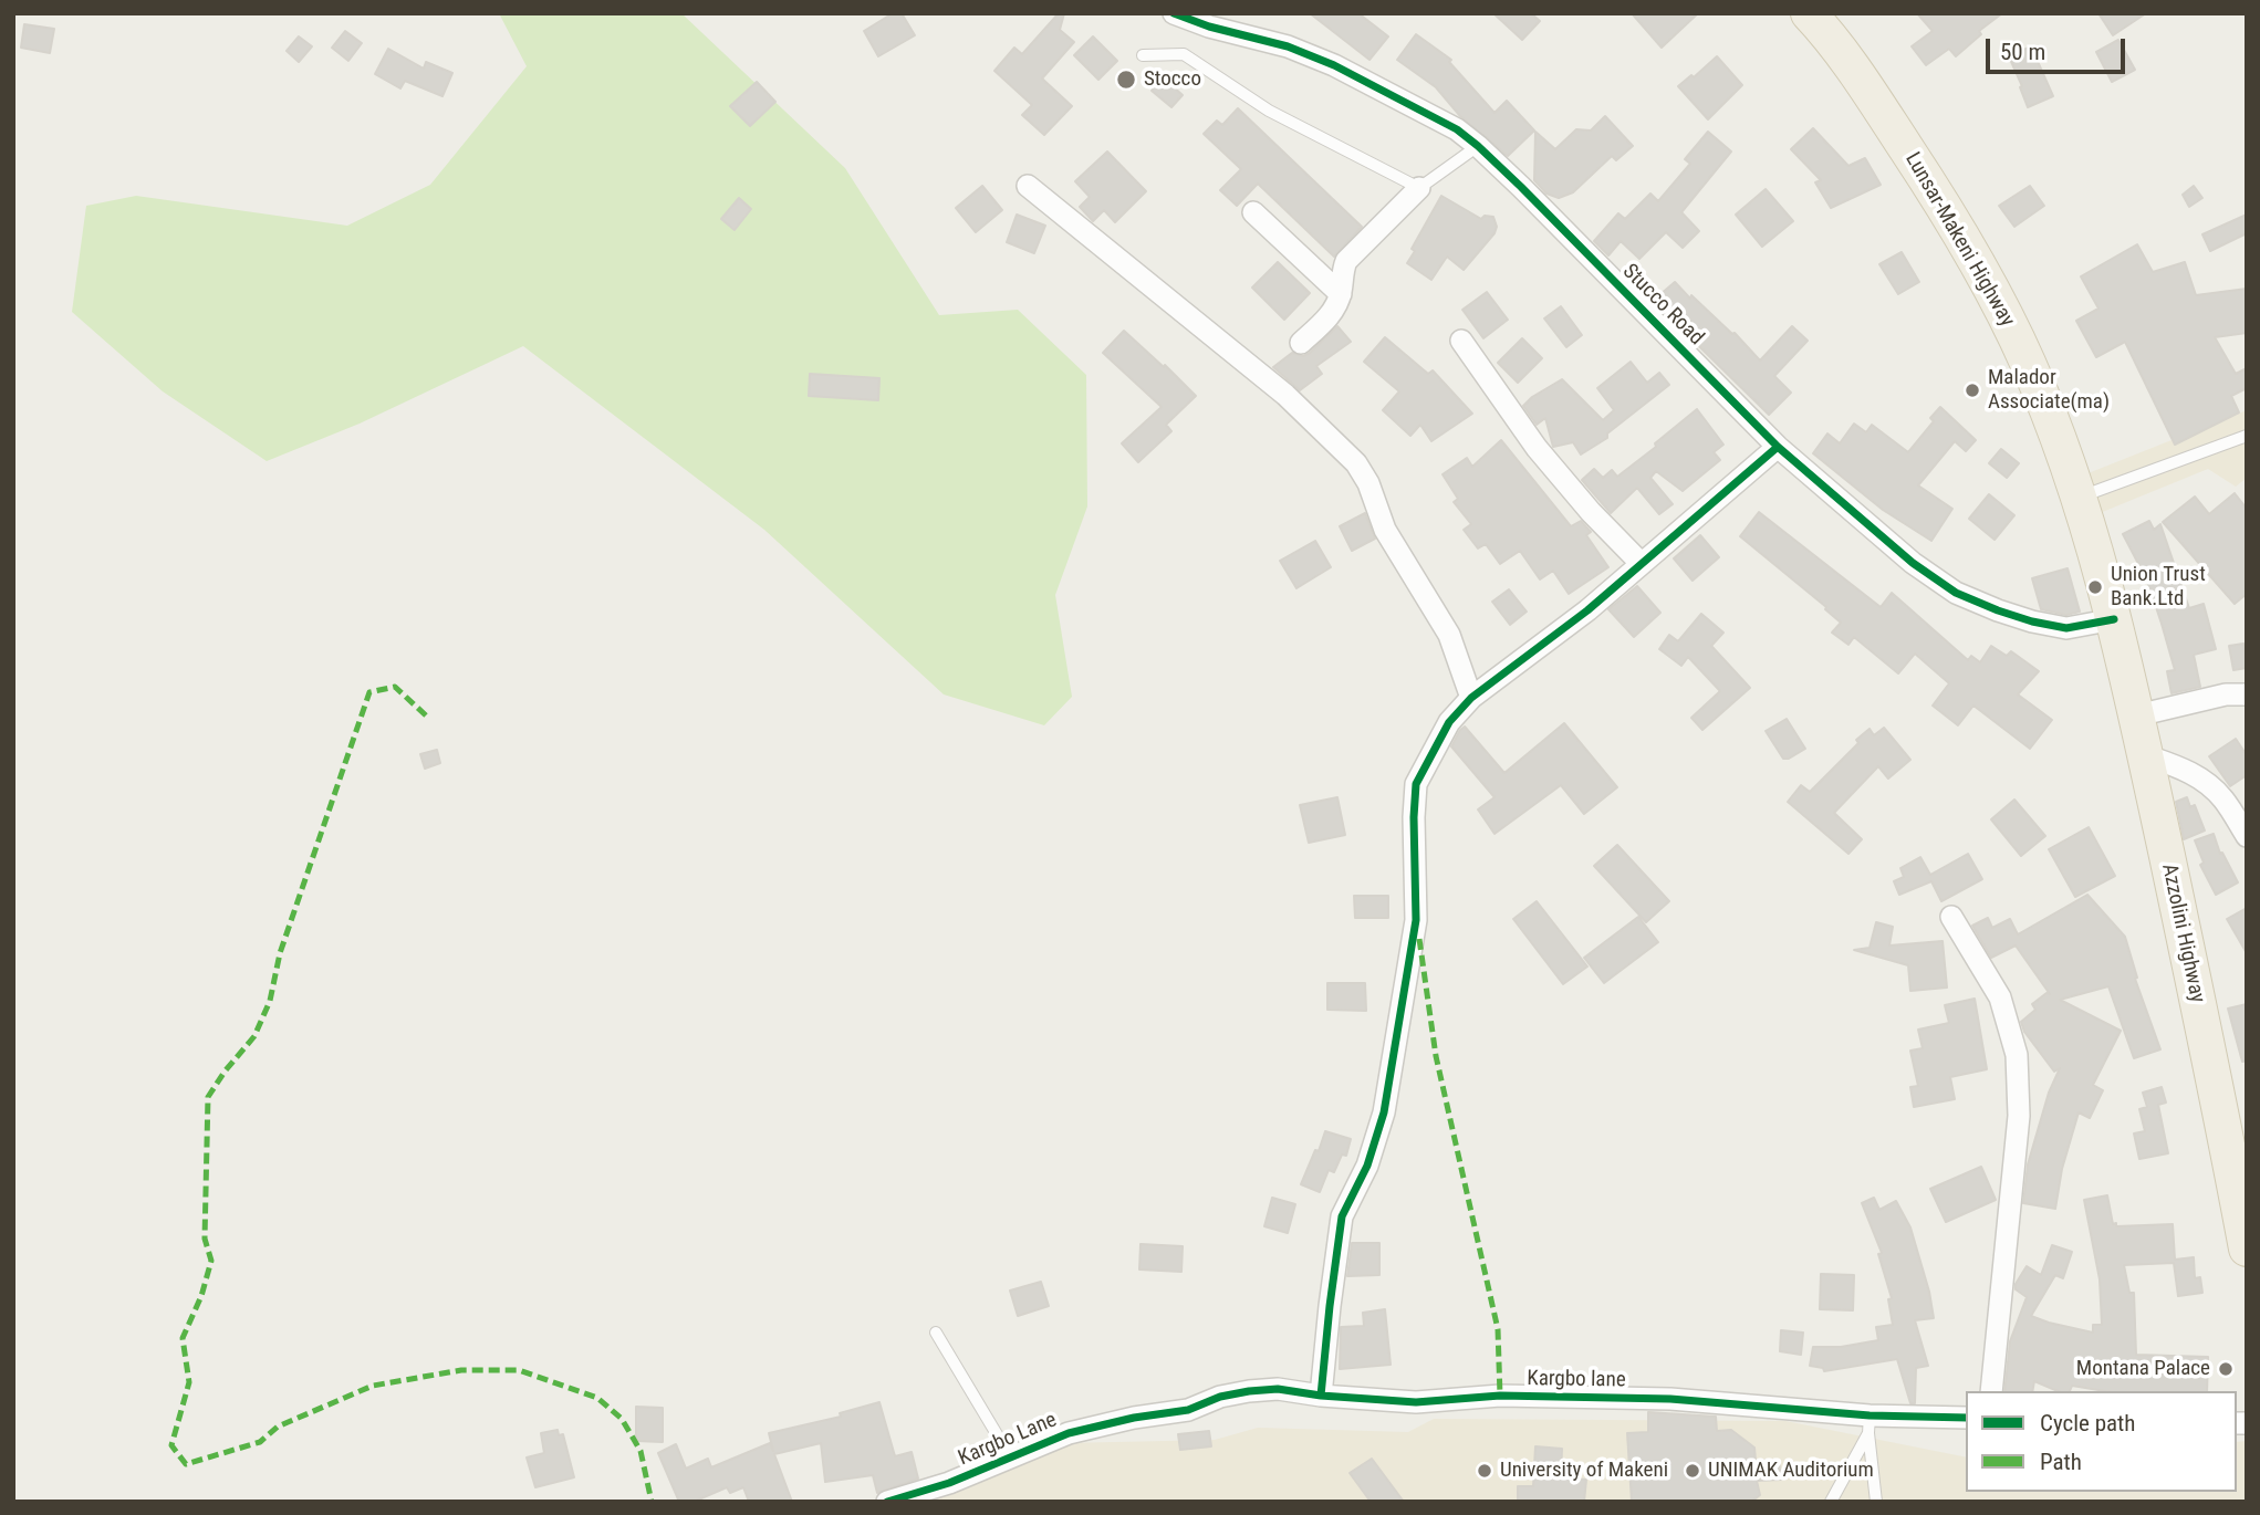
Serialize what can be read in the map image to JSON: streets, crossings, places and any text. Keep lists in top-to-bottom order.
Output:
{
  "streets": {
    "main road": ["Lunsar-Makeni Highway", "Azzolini Highway"],
    "street": ["Stucco Road", "Kargbo lane", "Kargbo Lane"]
  },
  "crossings": [
    ["Lunsar-Makeni Highway", "Stucco Road"],
    ["Lunsar-Makeni Highway", "Azzolini Highway"],
    ["Stucco Road", "Azzolini Highway"],
    ["Kargbo lane", "Kargbo Lane"]
  ],
  "places": [
    "Stocco",
    "Malador Associate(ma)",
    "Union Trust Bank.Ltd",
    "Montana Palace",
    "University of Makeni",
    "UNIMAK Auditorium"
  ],
  "legend": ["Cycle path", "Path"],
  "scale_bar": "50 m"
}
